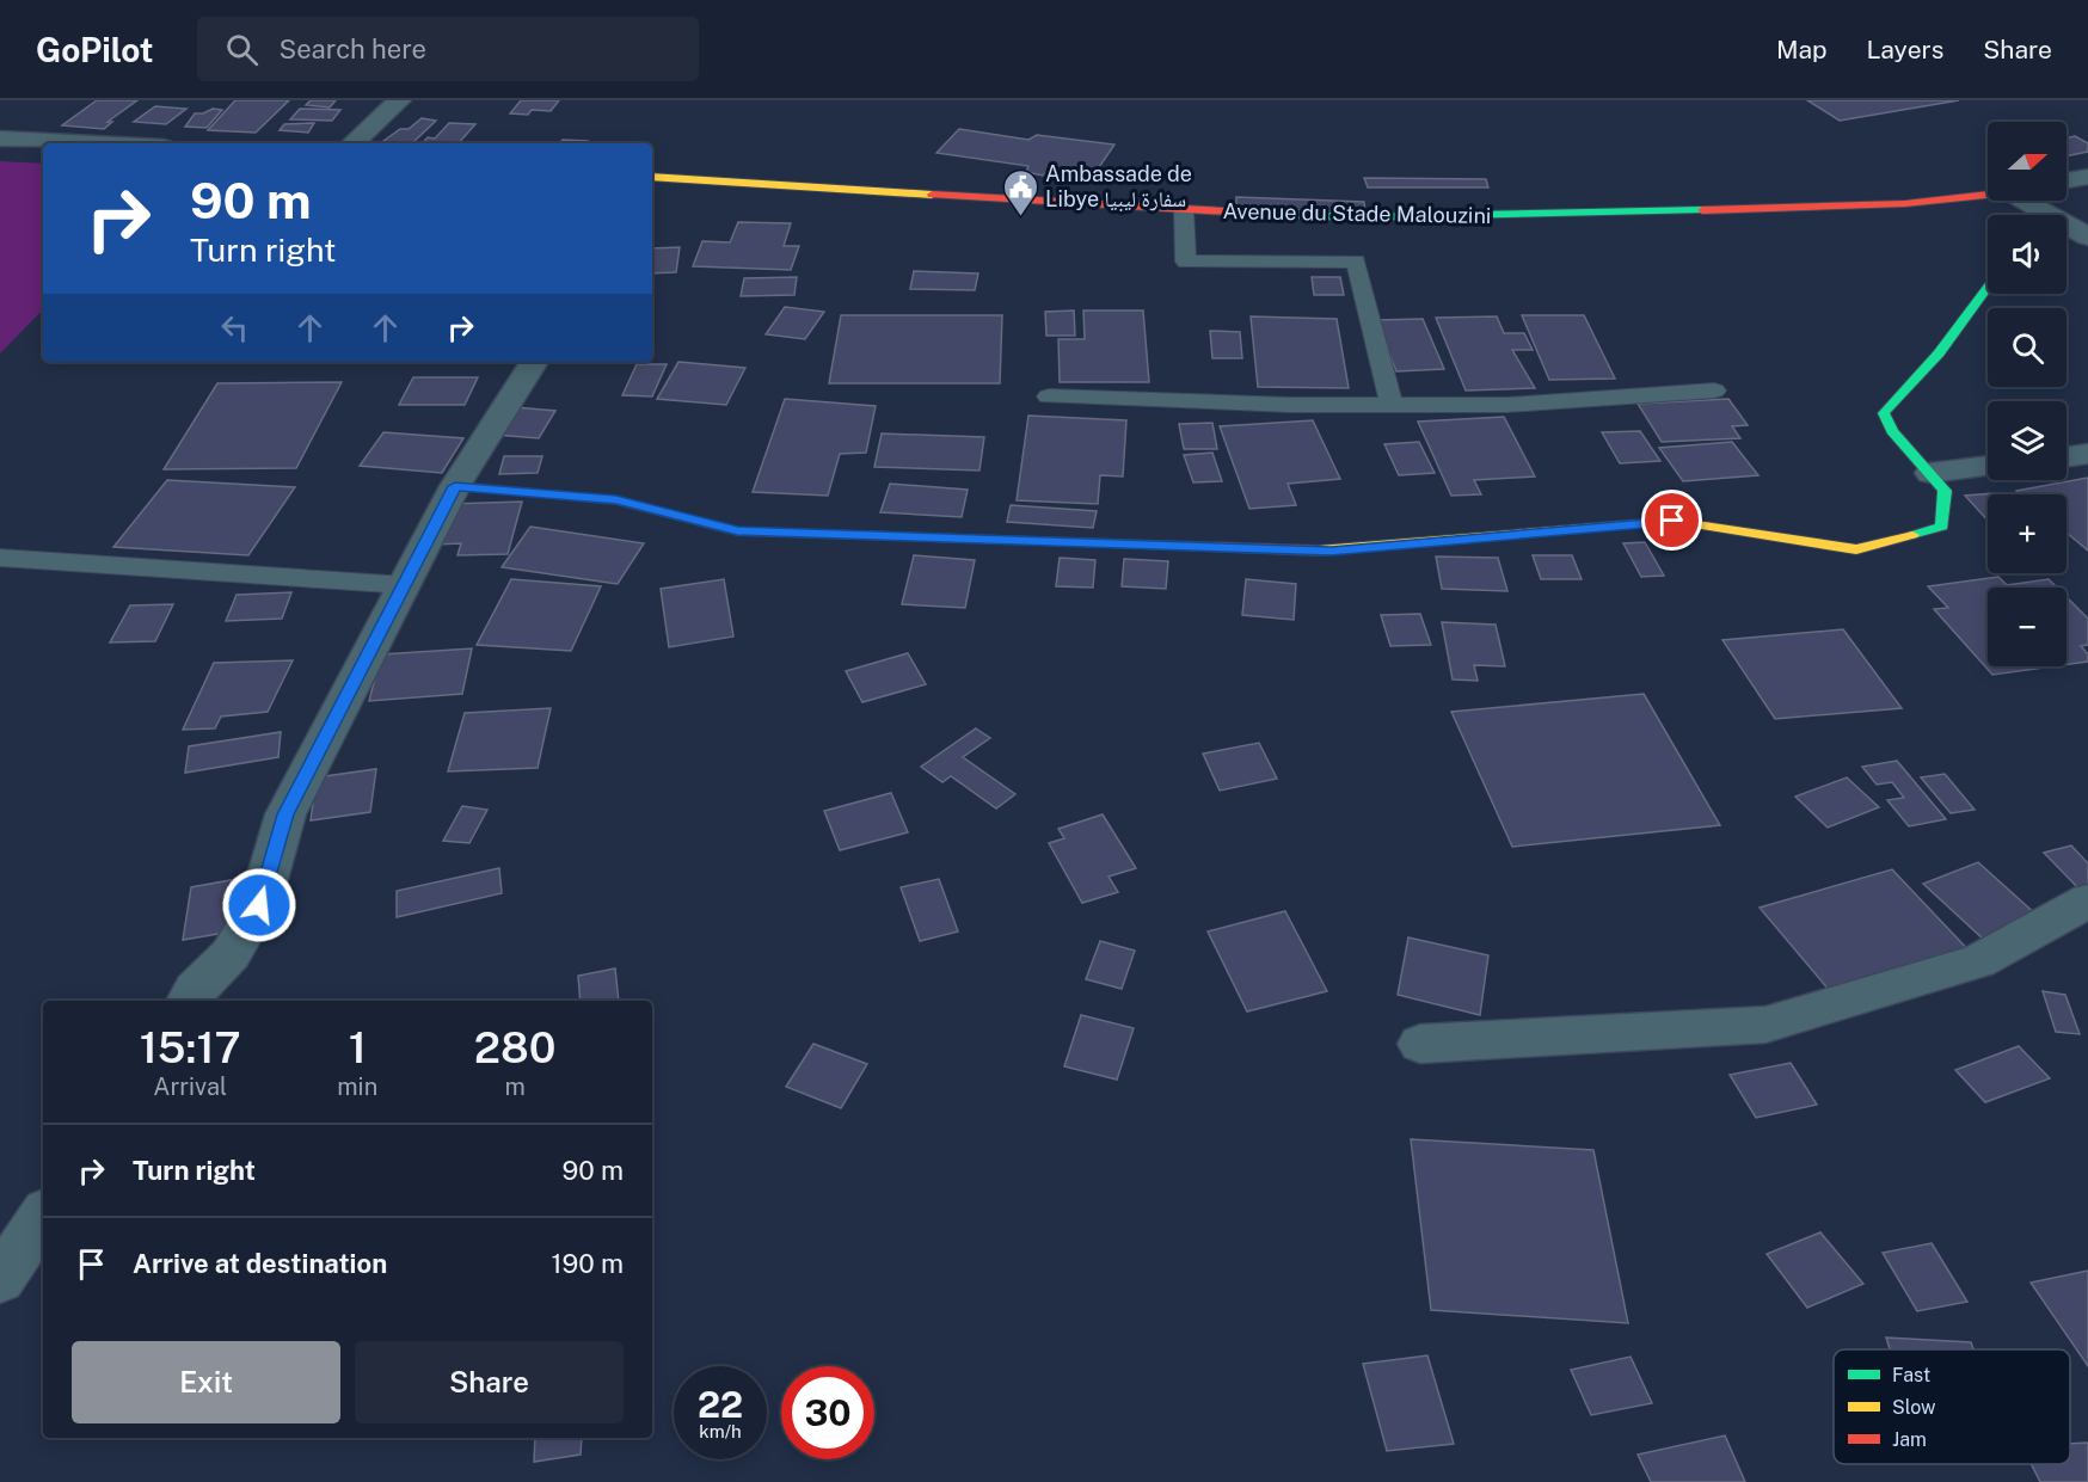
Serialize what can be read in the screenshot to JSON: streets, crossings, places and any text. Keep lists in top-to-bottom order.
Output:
{
  "streets": {
    "street": ["Avenue du Stade Malouzini"]
  },
  "places": {
    "public building": ["Ambassade de Libye سفارة ليبيا"]
  },
  "legend": ["Fast", "Slow", "Jam"],
  "north": "right",
  "page": {
    "header": "GoPilot",
    "search": "Search here",
    "nav": ["Map", "Layers", "Share"],
    "map_buttons": ["+", "−"],
    "turn": ["90 m", "Turn right"],
    "eta": [
      "15:17",
      "Arrival",
      "1",
      "min",
      "280",
      "m"
    ],
    "list": [
      {
        "name": "Turn right",
        "value": "90 m"
      },
      {
        "name": "Arrive at destination",
        "value": "190 m"
      }
    ],
    "buttons": ["Exit", "Share"],
    "speed": "22 km/h",
    "limit": "30"
  }
}
